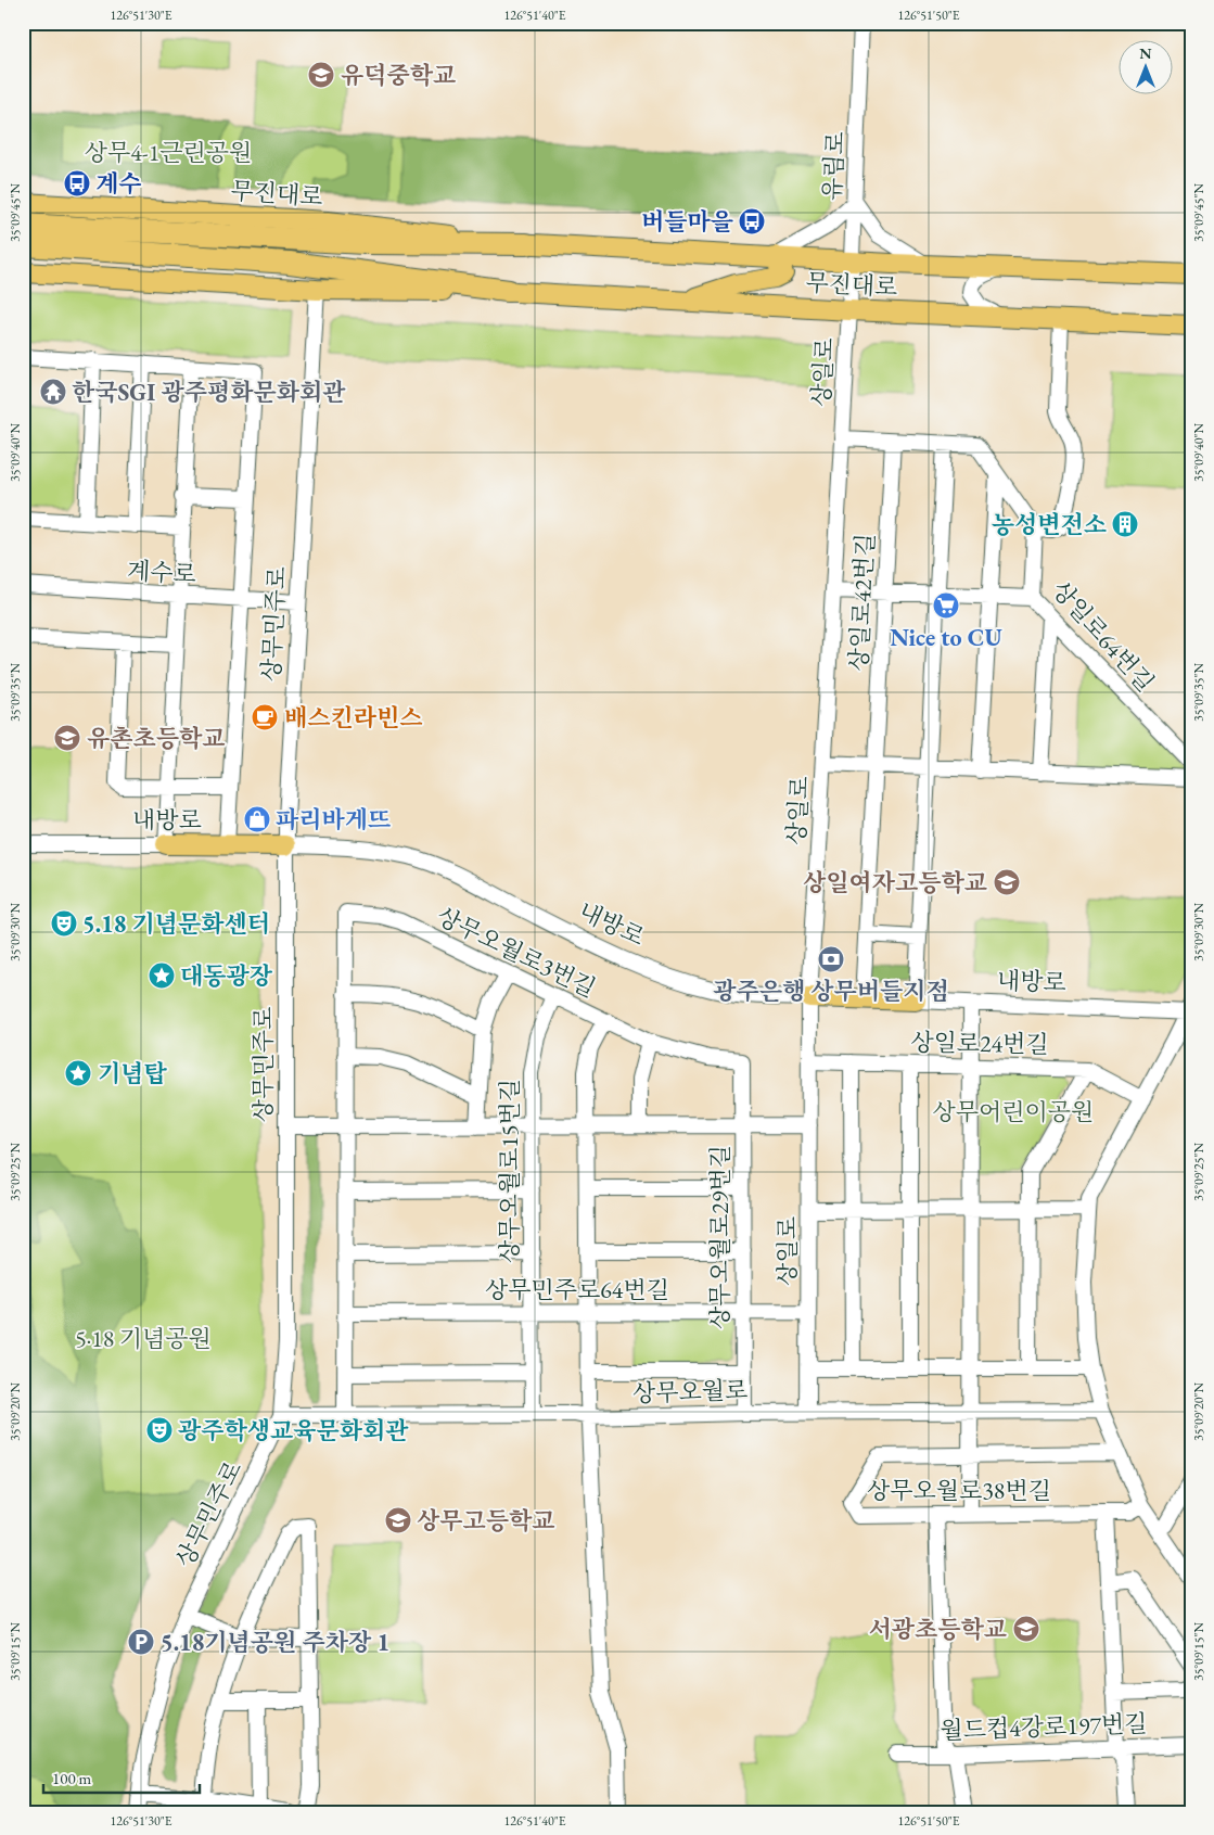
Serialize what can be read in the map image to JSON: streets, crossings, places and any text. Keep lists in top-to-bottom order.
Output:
{
  "streets": {
    "highway": ["무진대로"],
    "main road": ["내방로"],
    "street": [
      "유림로",
      "상일로",
      "계수로",
      "상일로42번길",
      "상무민주로",
      "상일로64번길",
      "상무오월로3번길",
      "상일로24번길",
      "상무오월로15번길",
      "상무오월로29번길",
      "상무민주로64번길",
      "상무오월로",
      "상무오월로38번길",
      "월드컵4강로197번길"
    ]
  },
  "crossings": [
    ["유림로", "무진대로"],
    ["유림로", "상일로"],
    ["무진대로", "상일로"],
    ["무진대로", "상무민주로"],
    ["상일로", "내방로"],
    ["상일로", "상일로24번길"],
    ["상일로", "상무민주로64번길"],
    ["상일로", "상무오월로"],
    ["계수로", "상무민주로"],
    ["상무민주로", "내방로"],
    ["상무민주로", "상무오월로"],
    ["상무오월로3번길", "상무오월로15번길"],
    ["상무오월로3번길", "상무오월로29번길"],
    ["상무오월로3번길", "상무민주로64번길"],
    ["상무오월로3번길", "상무오월로"],
    ["상무오월로15번길", "상무민주로64번길"],
    ["상무오월로15번길", "상무오월로"],
    ["상무오월로29번길", "상무민주로64번길"],
    ["상무오월로29번길", "상무오월로"]
  ],
  "parks": ["상무4-1근린공원", "상무어린이공원", "5·18 기념공원"],
  "places": {
    "school or university": [
      "유덕중학교",
      "유촌초등학교",
      "상일여자고등학교",
      "상무고등학교",
      "서광초등학교"
    ],
    "bus stop": ["계수", "버들마을"],
    "temple": ["한국SGI 광주평화문화회관"],
    "building": ["농성변전소"],
    "supermarket": ["Nice to CU"],
    "cafe": ["배스킨라빈스"],
    "shop": ["파리바게뜨"],
    "theatre": ["5.18 기념문화센터", "광주학생교육문화회관"],
    "bank": ["광주은행 상무버들지점"],
    "place": ["대동광장", "기념탑"],
    "parking": ["5.18기념공원 주차장 1"]
  },
  "scale_bar": "100 m",
  "north": "top",
  "coordinates": [
    "126°51'30\"E",
    "126°51'40\"E",
    "126°51'50\"E",
    "35°09'45\"N",
    "35°09'40\"N",
    "35°09'35\"N",
    "35°09'30\"N",
    "35°09'25\"N",
    "35°09'20\"N",
    "35°09'15\"N"
  ]
}
